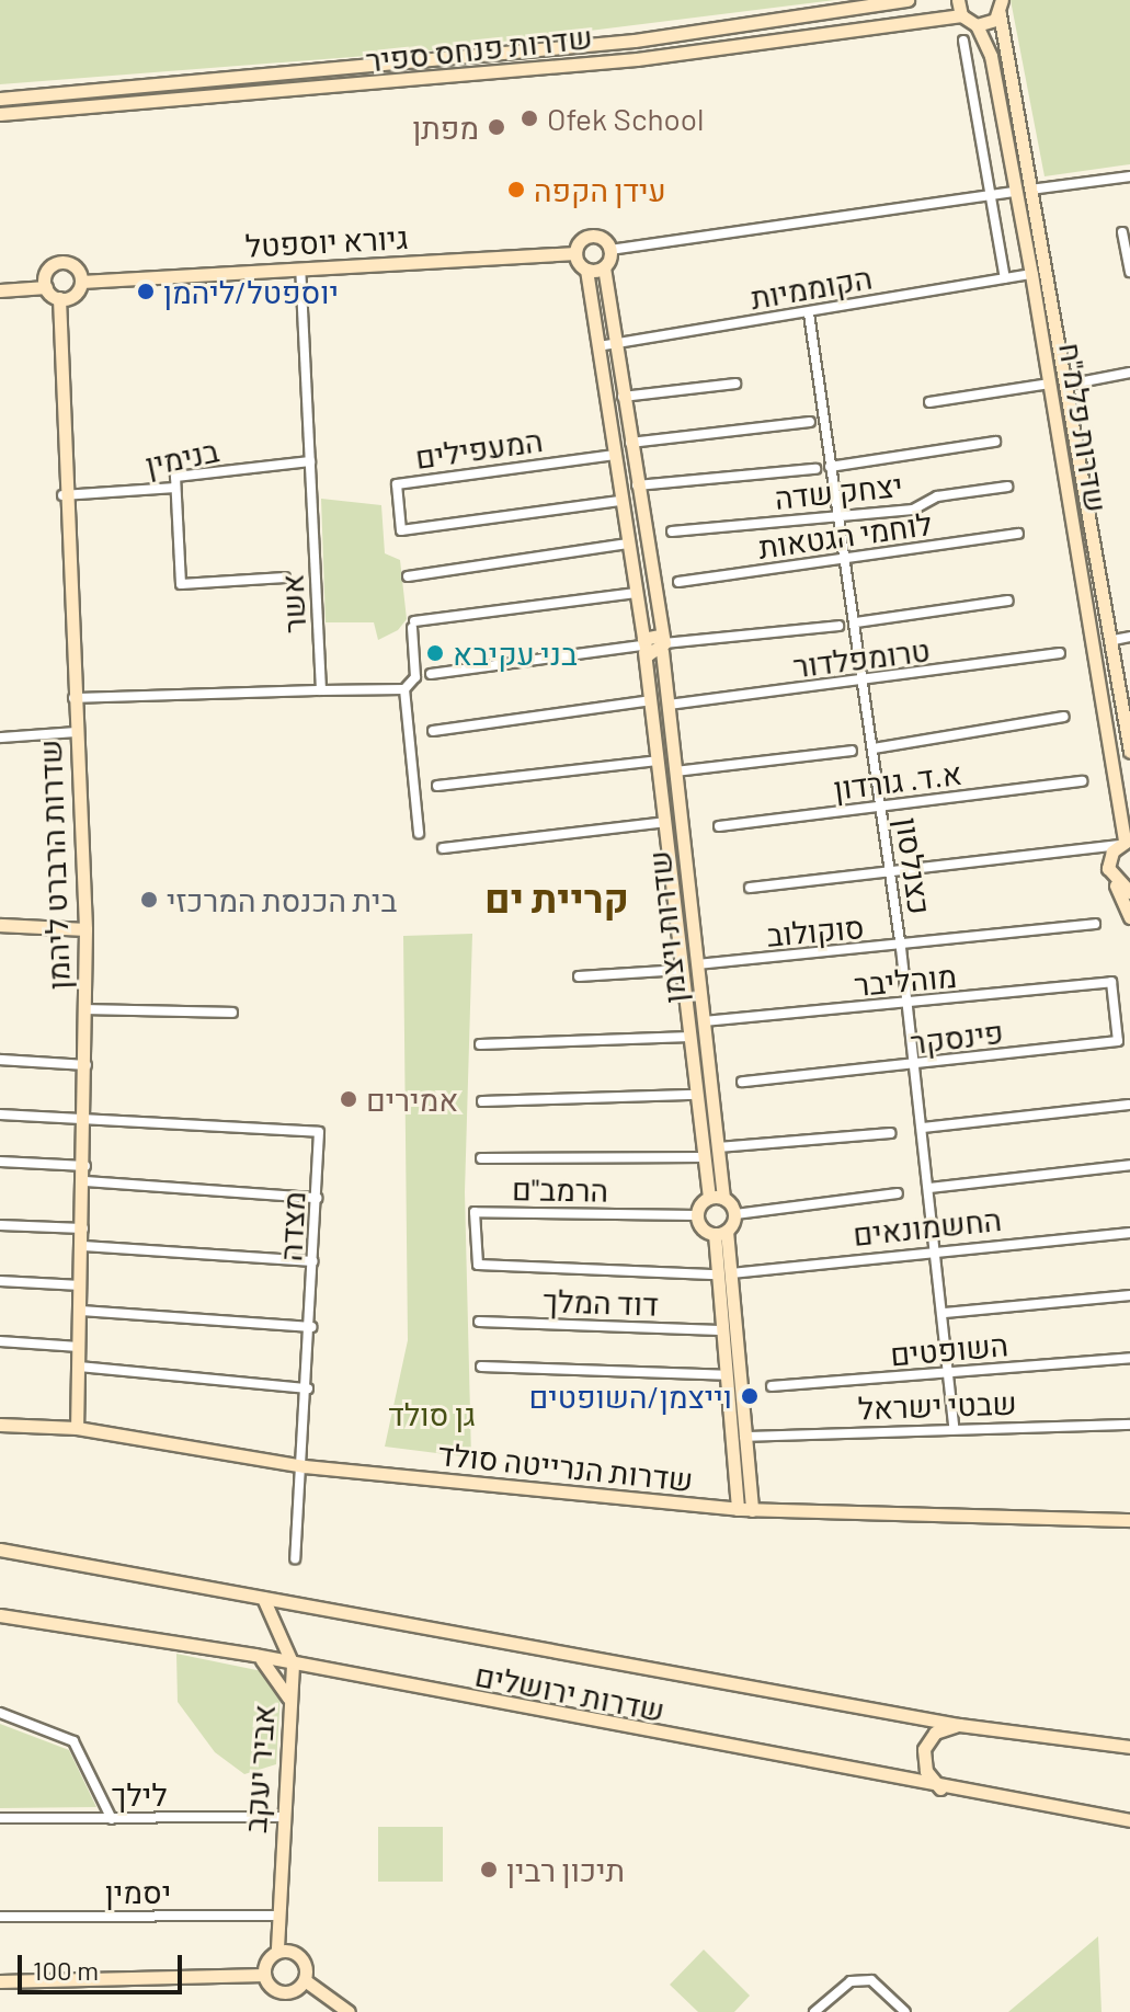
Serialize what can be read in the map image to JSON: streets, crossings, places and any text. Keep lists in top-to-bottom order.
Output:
{
  "streets": {
    "street": [
      "שדרות פנחס ספיר",
      "גיורא יוספטל",
      "הקוממיות",
      "שדרות פלמ\"ח",
      "המעפילים",
      "בנימין",
      "יצחק שדה",
      "לוחמי הגטאות",
      "אשר",
      "טרומפלדור",
      "א.ד. גורדון",
      "שדרות הרברט ליהמן",
      "כצנלסון",
      "שדרות ויצמן",
      "סוקולוב",
      "מוהליבר",
      "פינסקר",
      "הרמב\"ם",
      "מצדה",
      "החשמונאים",
      "דוד המלך",
      "השופטים",
      "שבטי ישראל",
      "שדרות הנרייטה סולד",
      "שדרות ירושלים",
      "אביר יעקב",
      "לילך",
      "יסמין"
    ]
  },
  "crossings": [
    ["גיורא יוספטל", "אשר"],
    ["הקוממיות", "שדרות פלמ\"ח"],
    ["הקוממיות", "כצנלסון"],
    ["הקוממיות", "שדרות ויצמן"],
    ["המעפילים", "שדרות ויצמן"],
    ["בנימין", "אשר"],
    ["בנימין", "שדרות הרברט ליהמן"],
    ["יצחק שדה", "כצנלסון"],
    ["לוחמי הגטאות", "כצנלסון"],
    ["טרומפלדור", "כצנלסון"],
    ["טרומפלדור", "שדרות ויצמן"],
    ["א.ד. גורדון", "כצנלסון"],
    ["שדרות הרברט ליהמן", "מצדה"],
    ["שדרות הרברט ליהמן", "שדרות הנרייטה סולד"],
    ["כצנלסון", "סוקולוב"],
    ["כצנלסון", "מוהליבר"],
    ["כצנלסון", "פינסקר"],
    ["כצנלסון", "החשמונאים"],
    ["כצנלסון", "השופטים"],
    ["כצנלסון", "שבטי ישראל"],
    ["שדרות ויצמן", "סוקולוב"],
    ["שדרות ויצמן", "מוהליבר"],
    ["מוהליבר", "פינסקר"],
    ["הרמב\"ם", "החשמונאים"],
    ["מצדה", "שדרות הנרייטה סולד"],
    ["שדרות ירושלים", "אביר יעקב"],
    ["אביר יעקב", "לילך"],
    ["אביר יעקב", "יסמין"]
  ],
  "districts": ["קריית ים"],
  "parks": ["גן סולד"],
  "places": [
    "Ofek School",
    "מפתן",
    "עידן הקפה",
    "יוספטל/ליהמן",
    "בני עקיבא",
    "בית הכנסת המרכזי",
    "אמירים",
    "וייצמן/השופטים",
    "תיכון רבין"
  ],
  "scale_bar": "100 m"
}
